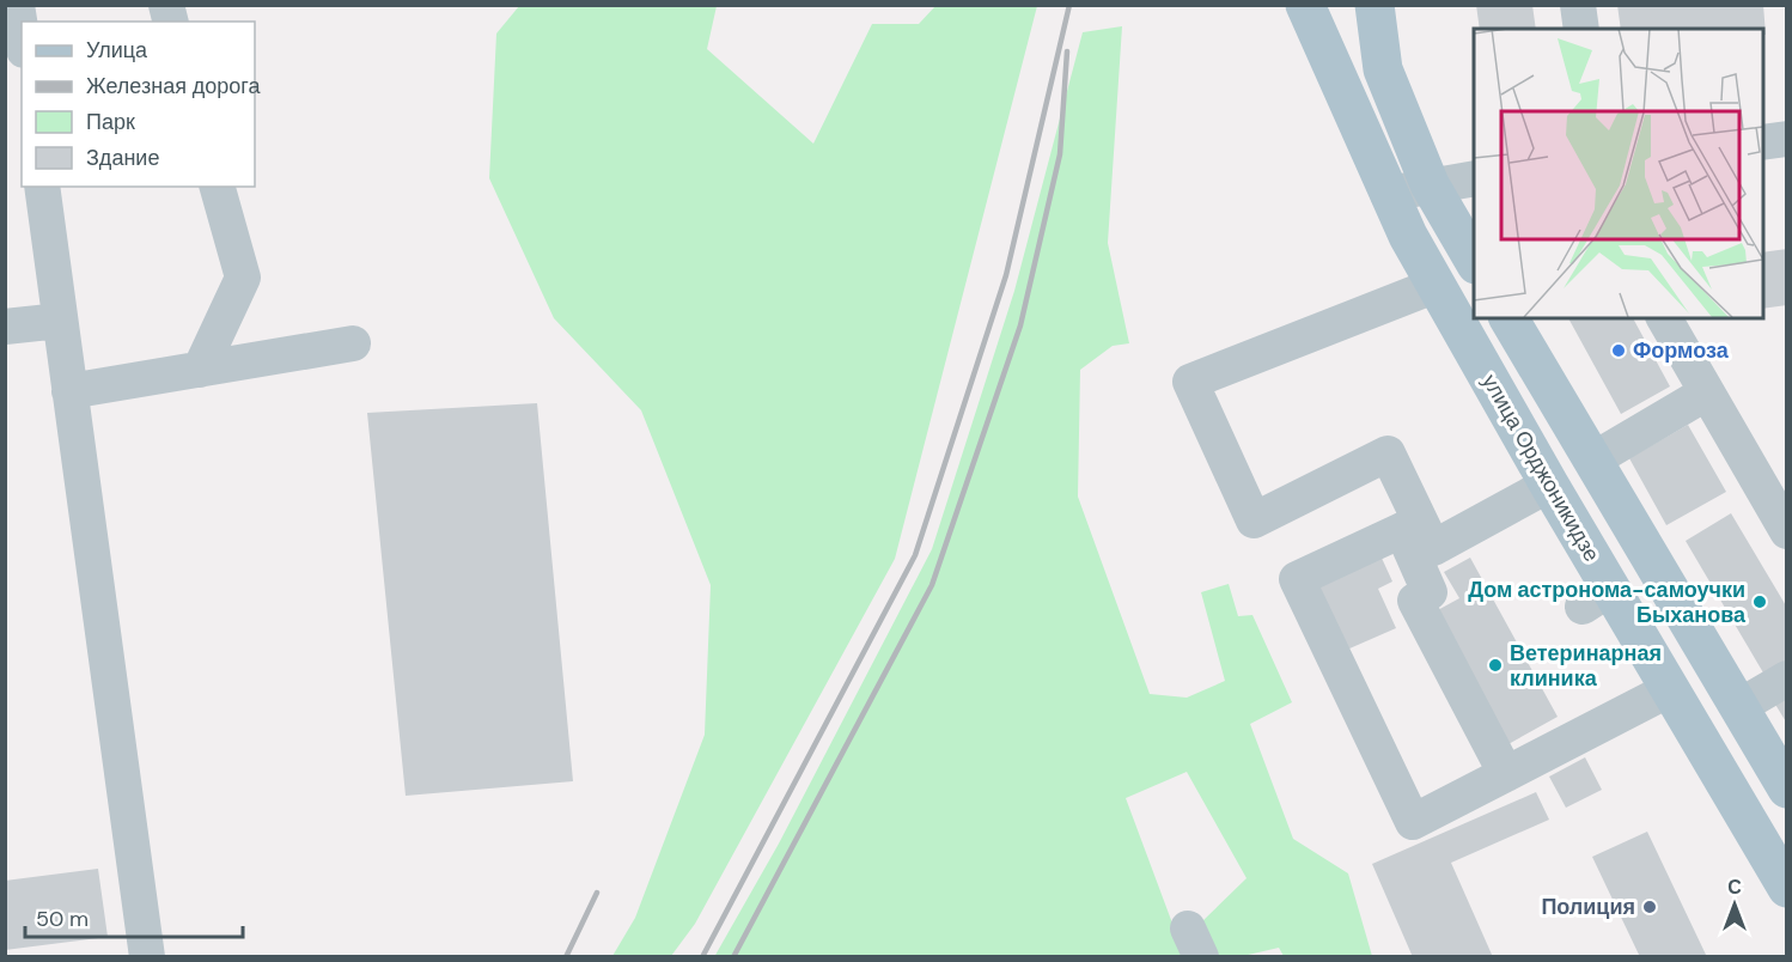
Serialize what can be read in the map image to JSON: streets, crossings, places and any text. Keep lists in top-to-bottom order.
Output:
{
  "streets": {
    "main road": ["улица Орджоникидзе"]
  },
  "places": [
    "Формоза",
    "Дом астронома-самоучки Быханова",
    "Ветеринарная клиника",
    "Полиция"
  ],
  "legend": [
    "Улица",
    "Железная дорога",
    "Парк",
    "Здание"
  ],
  "scale_bar": "50 m",
  "north": "top"
}
